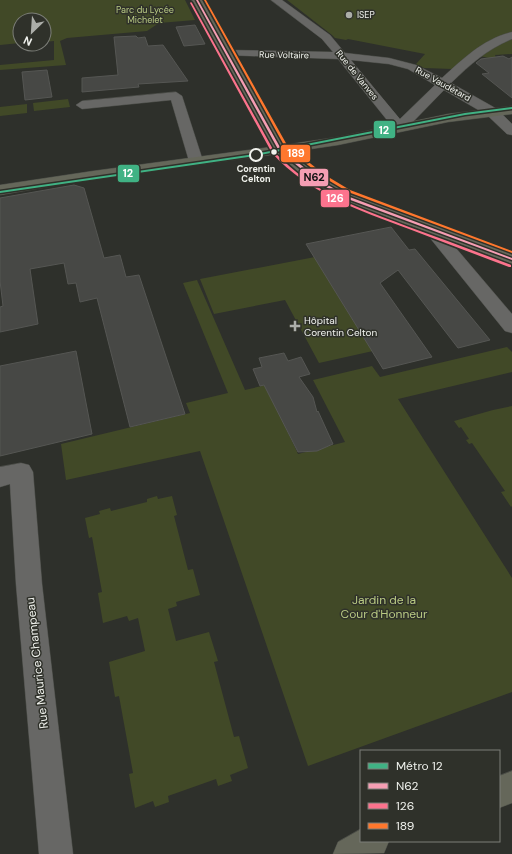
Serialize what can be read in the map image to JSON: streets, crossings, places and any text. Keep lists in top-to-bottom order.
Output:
{
  "streets": {
    "street": [
      "Rue Voltaire",
      "Rue de Vanves",
      "Rue Vaudétard",
      "Rue Maurice Champeau"
    ]
  },
  "crossings": [
    ["Rue Voltaire", "Rue de Vanves"],
    ["Rue Voltaire", "Rue Vaudétard"],
    ["Rue de Vanves", "Rue Vaudétard"]
  ],
  "parks": ["Parc du Lycée Michelet", "Jardin de la Cour d'Honneur"],
  "places": {
    "other": ["ISEP", "Corentin Celton"],
    "health": ["Hôpital Corentin Celton"]
  },
  "lines": [
    "transit line N62",
    "transit line 189",
    "transit line 126",
    "metro line 12"
  ],
  "legend": [
    "Métro 12",
    "N62",
    "126",
    "189"
  ],
  "north": "bottom left"
}
